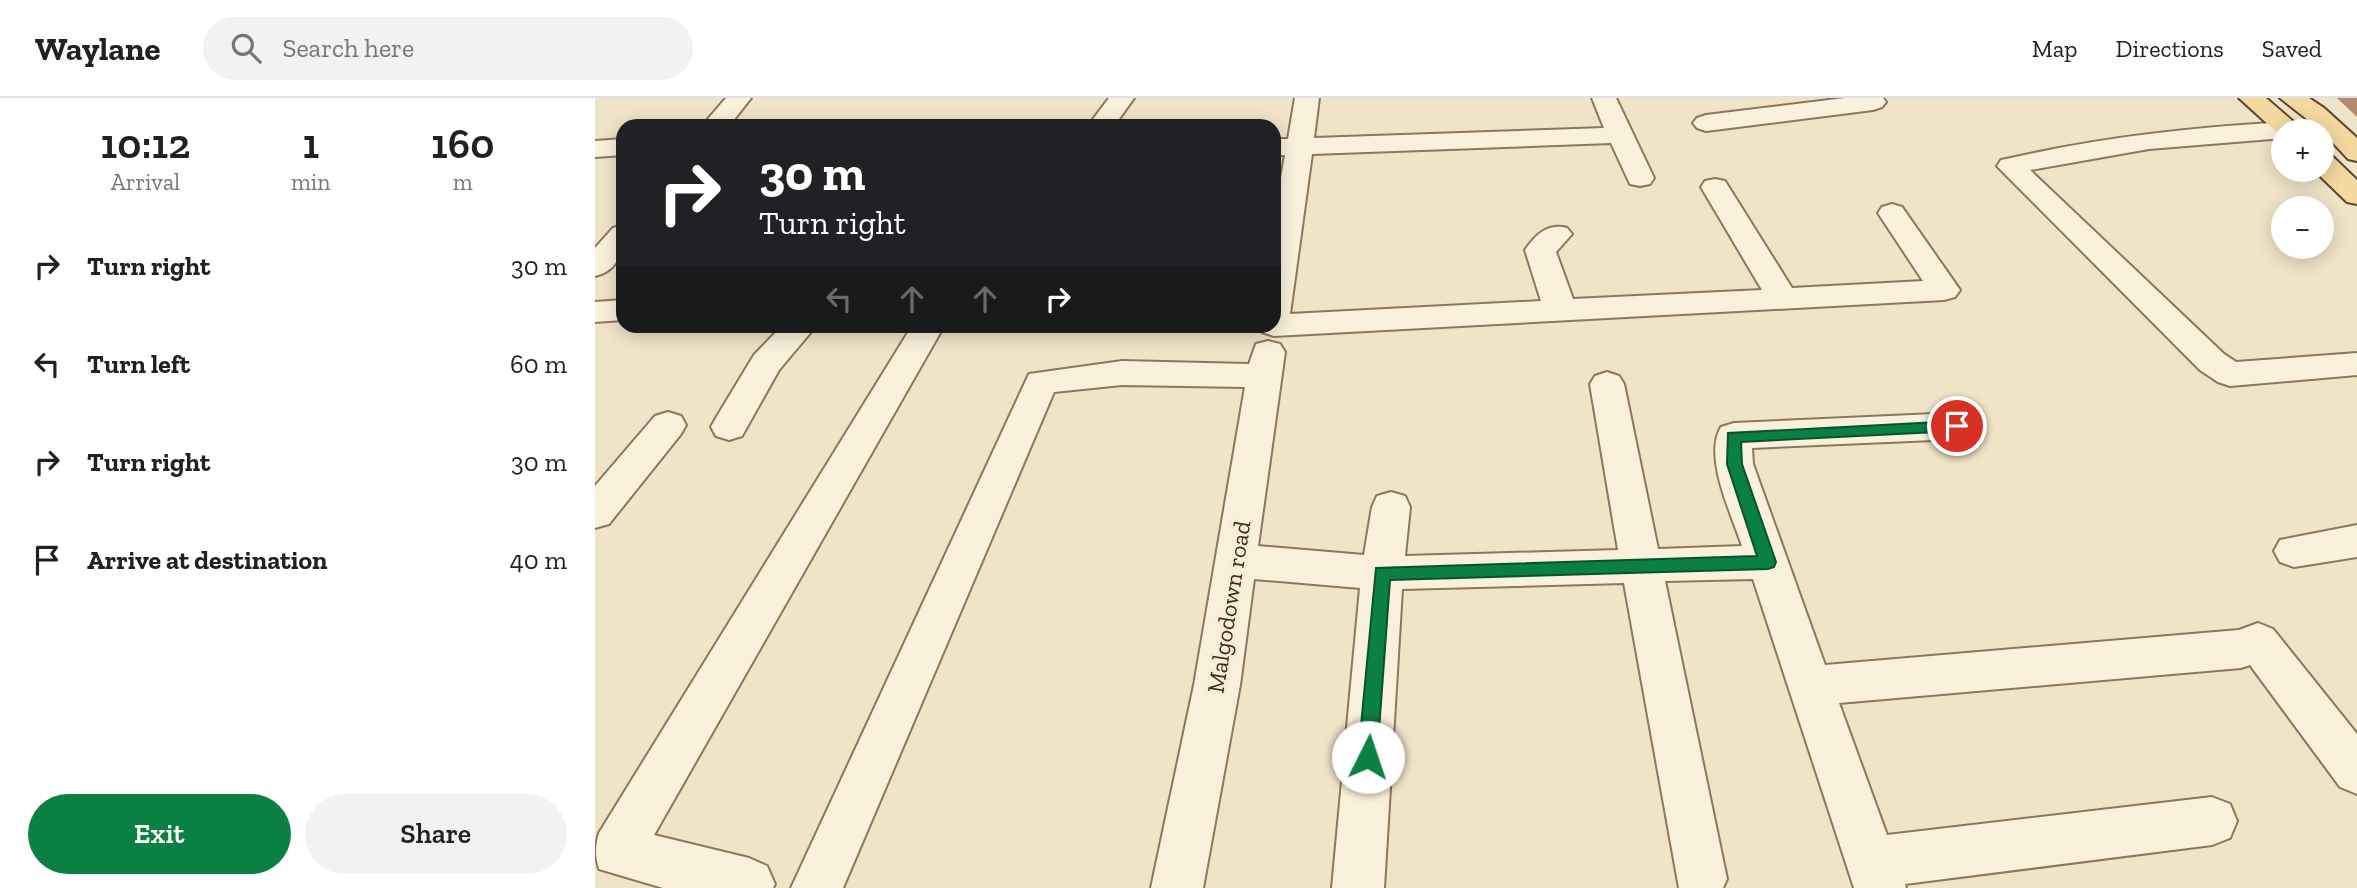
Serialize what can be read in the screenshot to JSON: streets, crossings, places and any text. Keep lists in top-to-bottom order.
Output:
{
  "streets": {
    "street": ["Malgodown road"]
  },
  "page": {
    "header": "Waylane",
    "search": "Search here",
    "nav": ["Map", "Directions", "Saved"],
    "eta": [
      "10:12",
      "Arrival",
      "1",
      "min",
      "160",
      "m"
    ],
    "map_buttons": ["+", "−"],
    "turn": ["30 m", "Turn right"],
    "list": [
      {
        "name": "Turn right",
        "value": "30 m"
      },
      {
        "name": "Turn left",
        "value": "60 m"
      },
      {
        "name": "Turn right",
        "value": "30 m"
      },
      {
        "name": "Arrive at destination",
        "value": "40 m"
      }
    ],
    "buttons": ["Exit", "Share"]
  }
}
